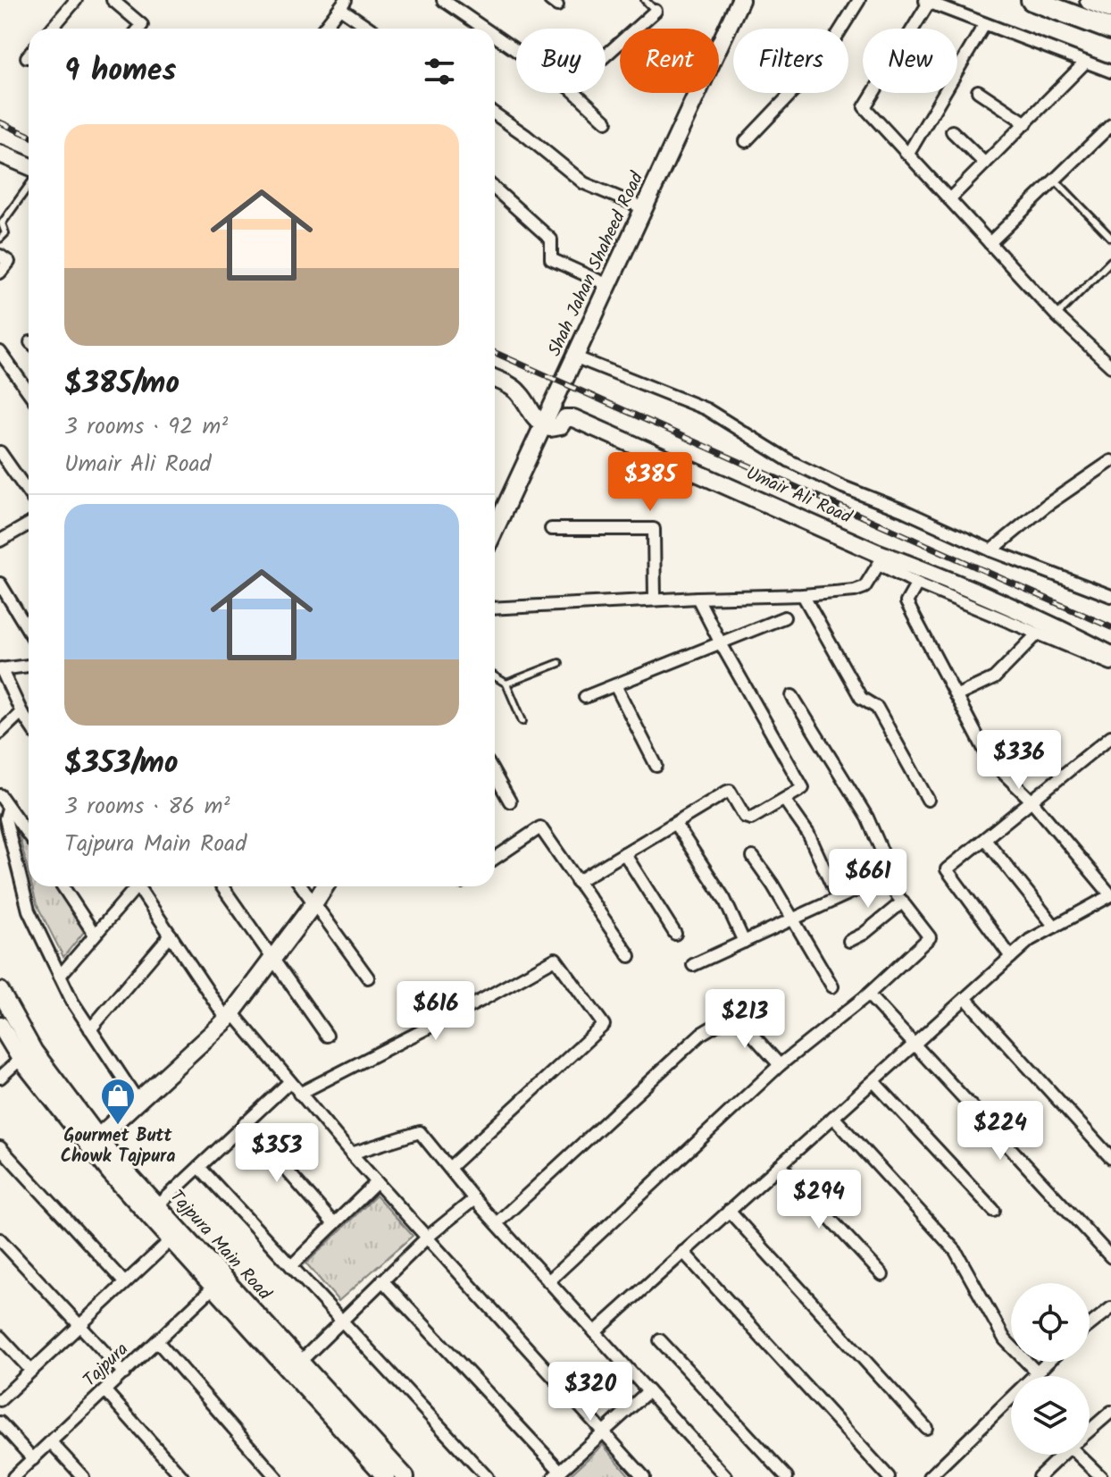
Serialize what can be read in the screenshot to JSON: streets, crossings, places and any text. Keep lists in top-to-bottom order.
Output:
{
  "streets": {
    "street": [
      "Shah Jahan Shaheed Road",
      "Umair Ali Road",
      "Tajpura Main Road",
      "Tajpura"
    ]
  },
  "crossings": [
    ["Shah Jahan Shaheed Road", "Umair Ali Road"],
    ["Tajpura Main Road", "Tajpura"]
  ],
  "places": {
    "shop": ["Gourmet Butt Chowk Tajpura"]
  },
  "page": {
    "chip": [
      "Buy",
      "Rent",
      "Filters",
      "New"
    ],
    "heading": "9 homes",
    "list": [
      {
        "name": "$385/mo",
        "note": "3 rooms · 92 m² · Umair Ali Road"
      },
      {
        "name": "$353/mo",
        "note": "3 rooms · 86 m² · Tajpura Main Road"
      }
    ],
    "price": [
      "$385",
      "$336",
      "$661",
      "$616",
      "$213",
      "$224",
      "$353",
      "$294",
      "$320"
    ]
  }
}
